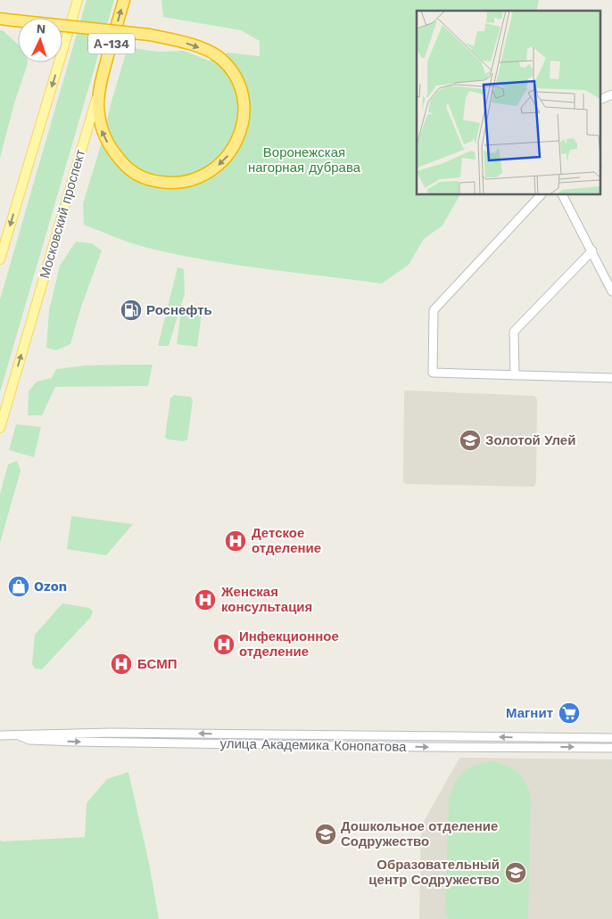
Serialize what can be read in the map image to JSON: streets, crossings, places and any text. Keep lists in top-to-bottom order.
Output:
{
  "streets": {
    "highway": ["А-134", "Московский проспект"],
    "street": ["улица Академика Конопатова"]
  },
  "one_way": ["Московский проспект"],
  "parks": ["Воронежская нагорная дубрава"],
  "places": {
    "fuel station": ["Роснефть"],
    "school or university": ["Золотой Улей", "Дошкольное отделение Содружество", "Образовательный центр Содружество"],
    "hospital": [
      "Детское отделение",
      "Женская консультация",
      "Инфекционное отделение",
      "БСМП"
    ],
    "shop": ["Ozon"],
    "supermarket": ["Магнит"]
  },
  "north": "top"
}
